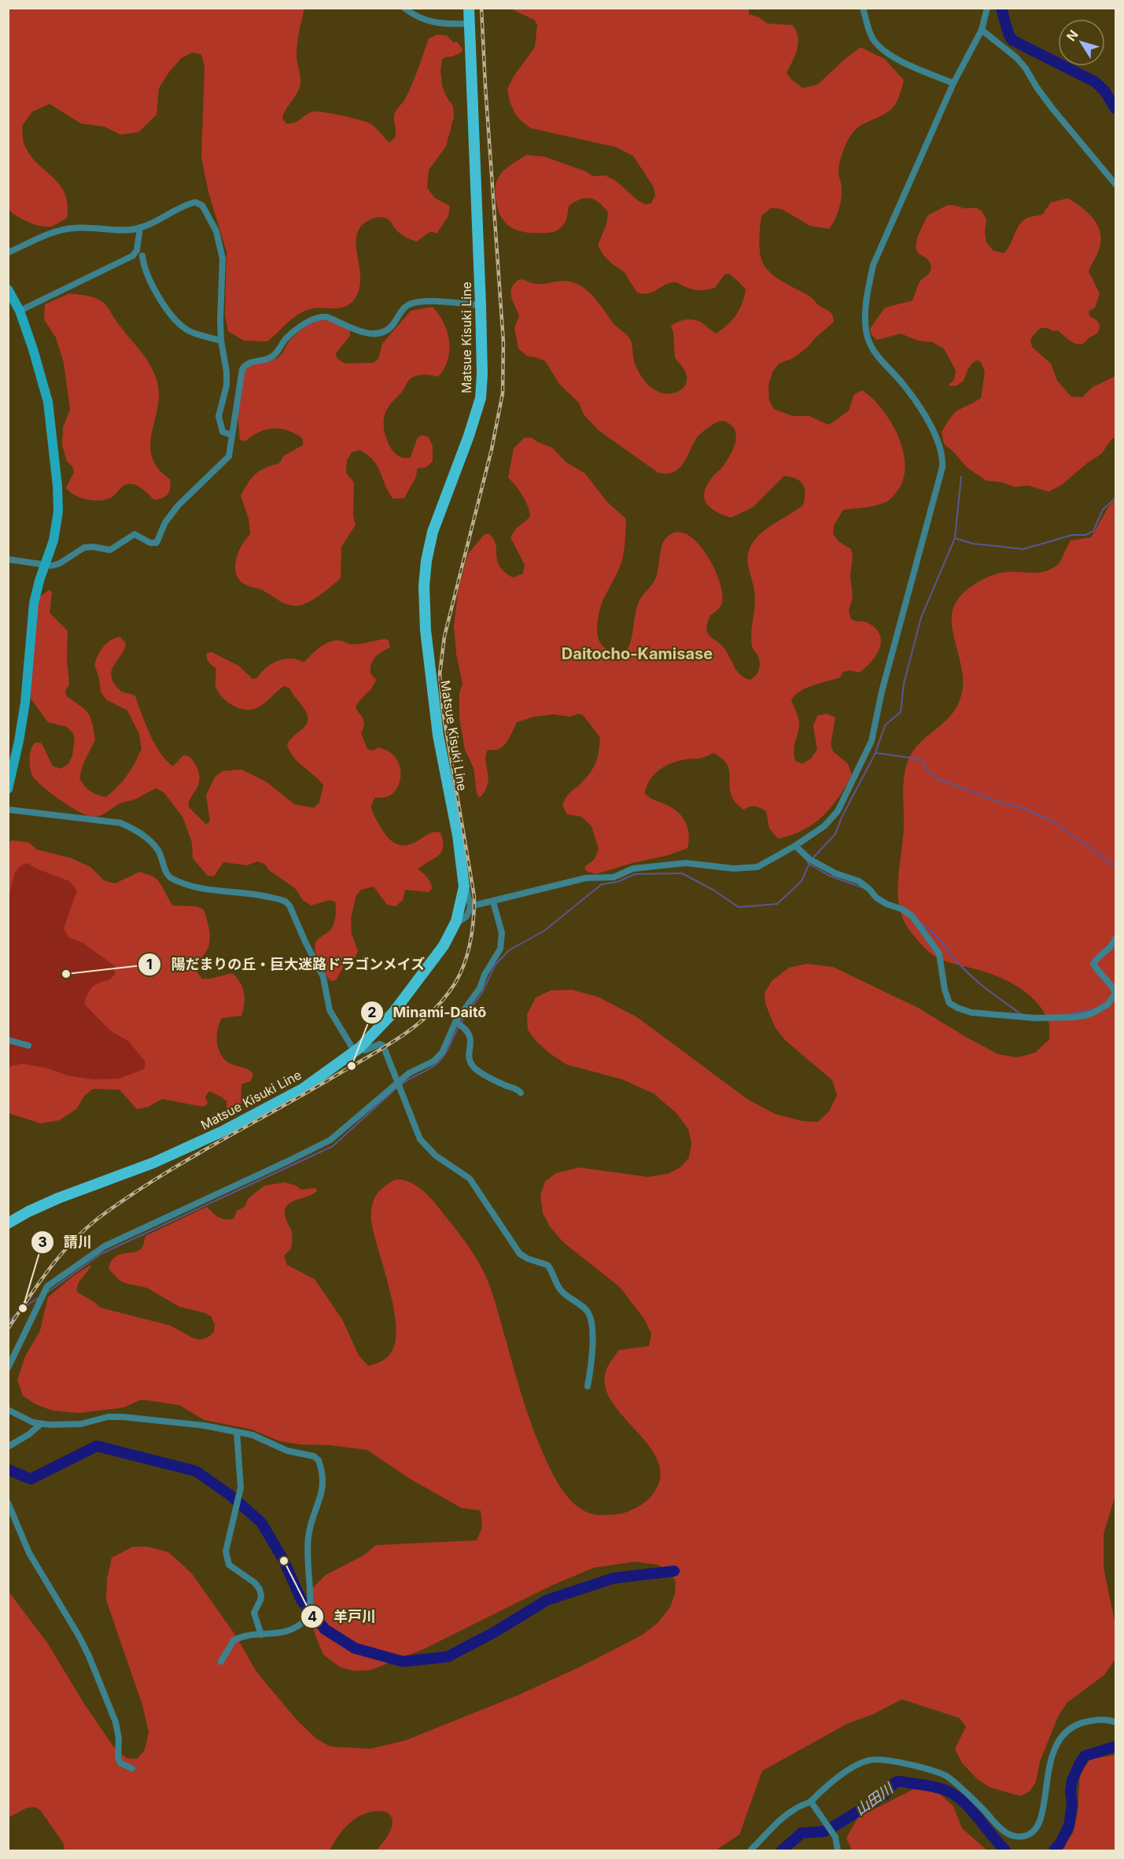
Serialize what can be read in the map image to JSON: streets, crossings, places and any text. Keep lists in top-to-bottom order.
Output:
{
  "streets": {
    "main road": ["Matsue Kisuki Line"]
  },
  "districts": ["Daitocho-Kamisase"],
  "water": ["山田川"],
  "places": [
    "陽だまりの丘・巨大迷路ドラゴンメイズ",
    "Minami-Daitō",
    "請川",
    "羊戸川"
  ],
  "north": "top left"
}
